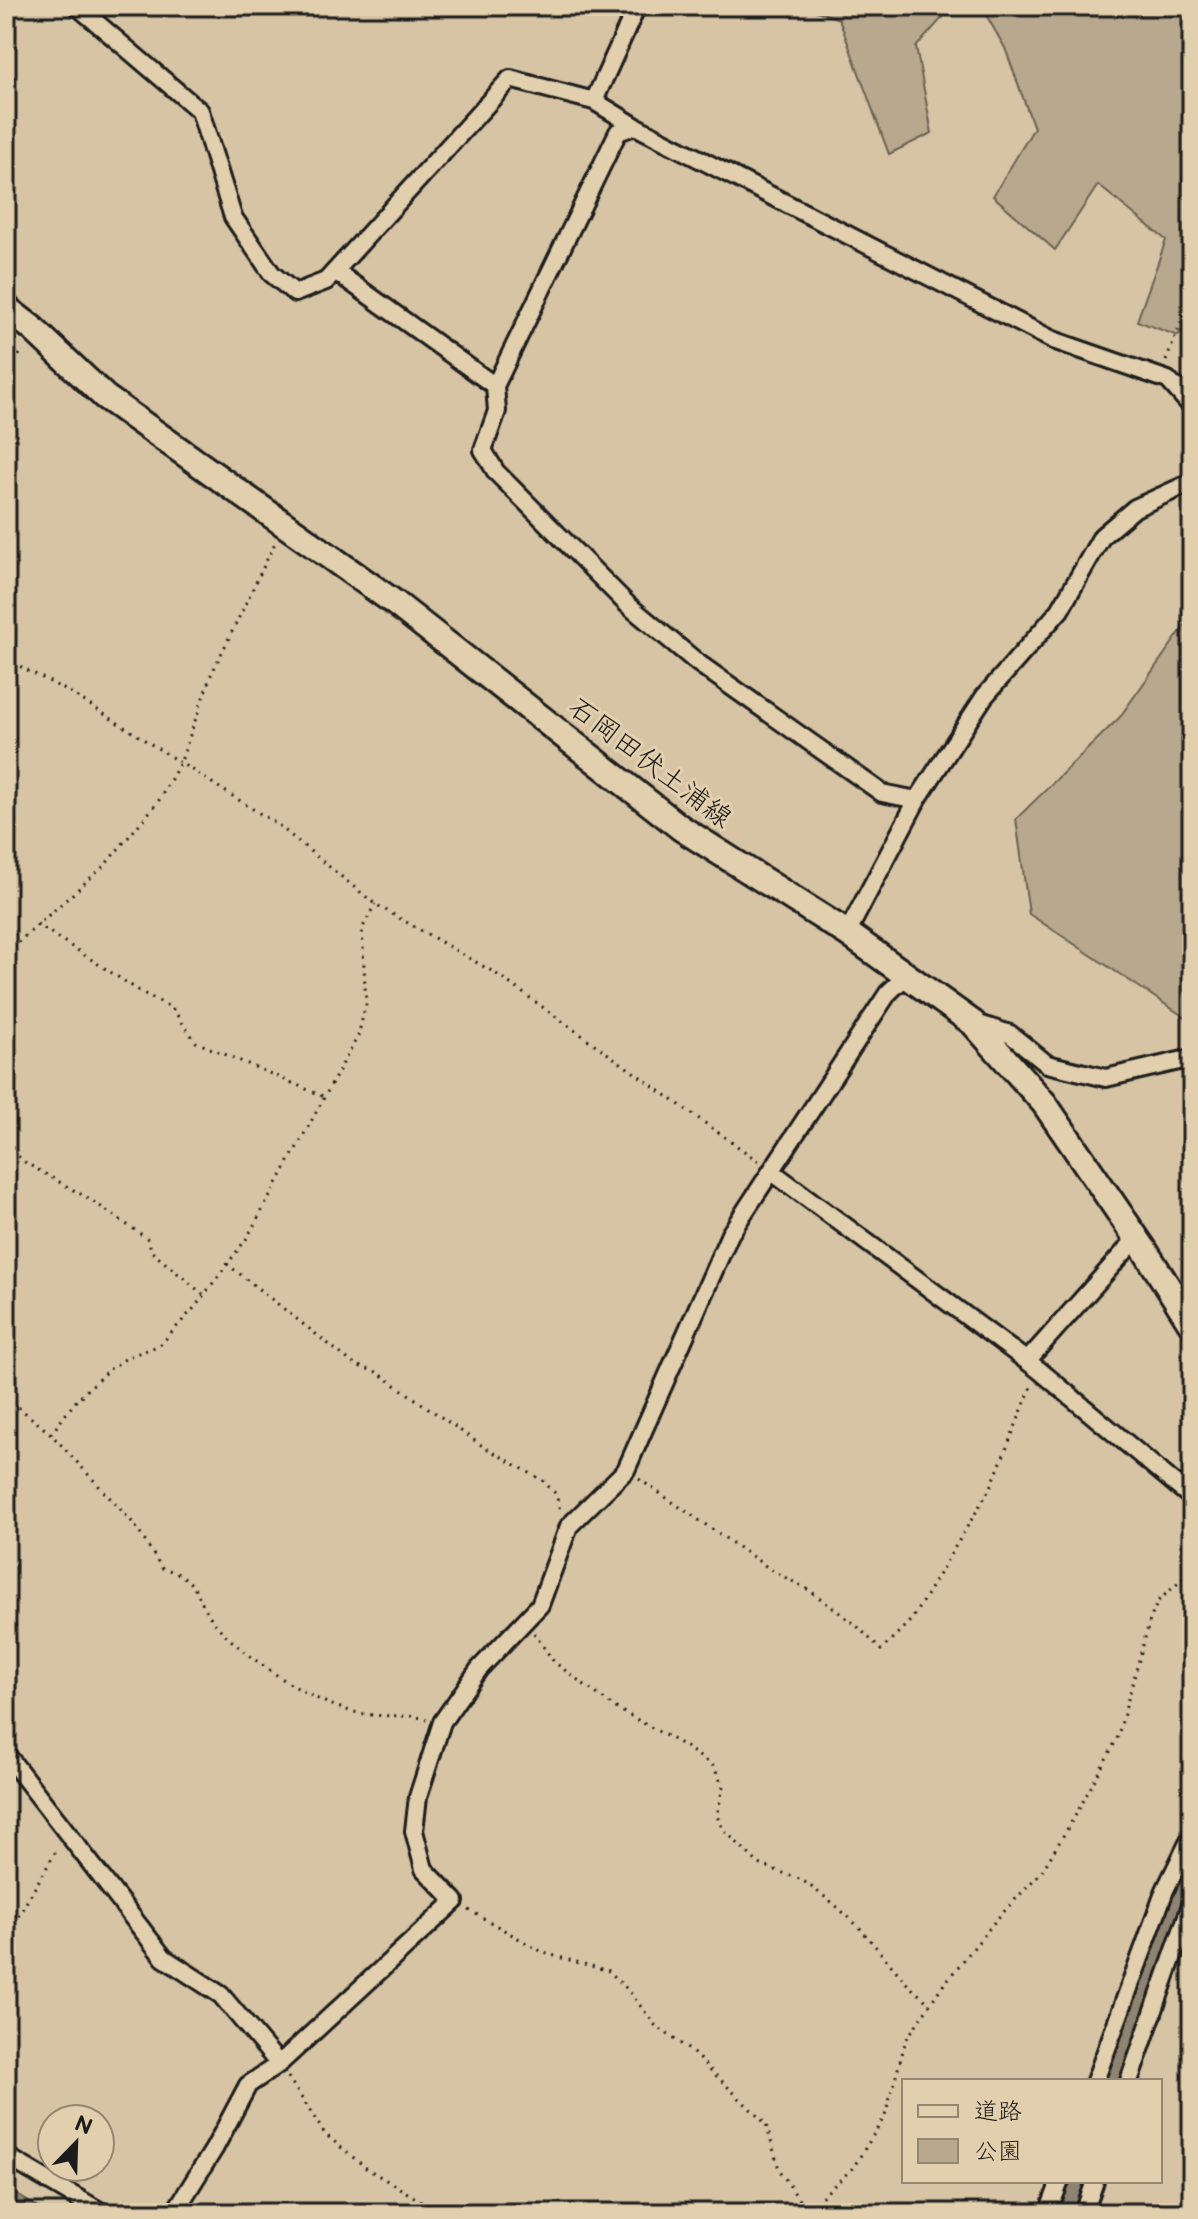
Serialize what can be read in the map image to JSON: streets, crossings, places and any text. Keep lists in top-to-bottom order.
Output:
{
  "streets": {
    "main road": ["石岡田伏土浦線"]
  },
  "legend": ["道路", "公園"],
  "north": "top right"
}
